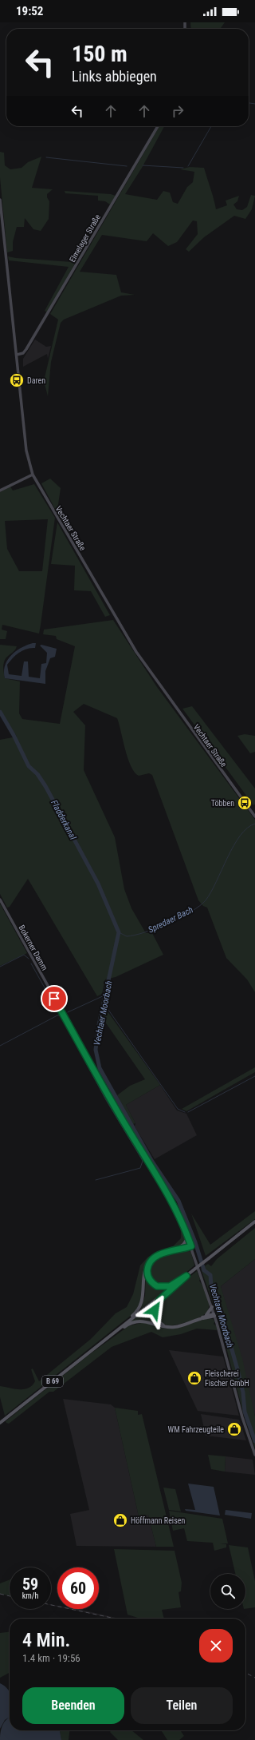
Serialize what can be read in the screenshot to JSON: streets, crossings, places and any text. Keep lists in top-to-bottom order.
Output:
{
  "streets": {
    "main road": [
      "Elmelager Straße",
      "Vechtaer Straße",
      "Bokerner Damm",
      "B 69"
    ]
  },
  "crossings": [
    ["Elmelager Straße", "Vechtaer Straße"]
  ],
  "water": ["Fladderkanal", "Spredaer Bach", "Vechtaer Moorbach"],
  "places": {
    "bus stop": ["Daren", "Többen"],
    "shop": ["Fleischerei Fischer GmbH", "WM Fahrzeugteile", "Höffmann Reisen"]
  },
  "page": {
    "status": "19:52",
    "turn": ["150 m", "Links abbiegen"],
    "speed": "59 km/h",
    "limit": "60",
    "heading": ["4 Min.", "1.4 km · 19:56"],
    "buttons": ["Beenden", "Teilen"]
  }
}
